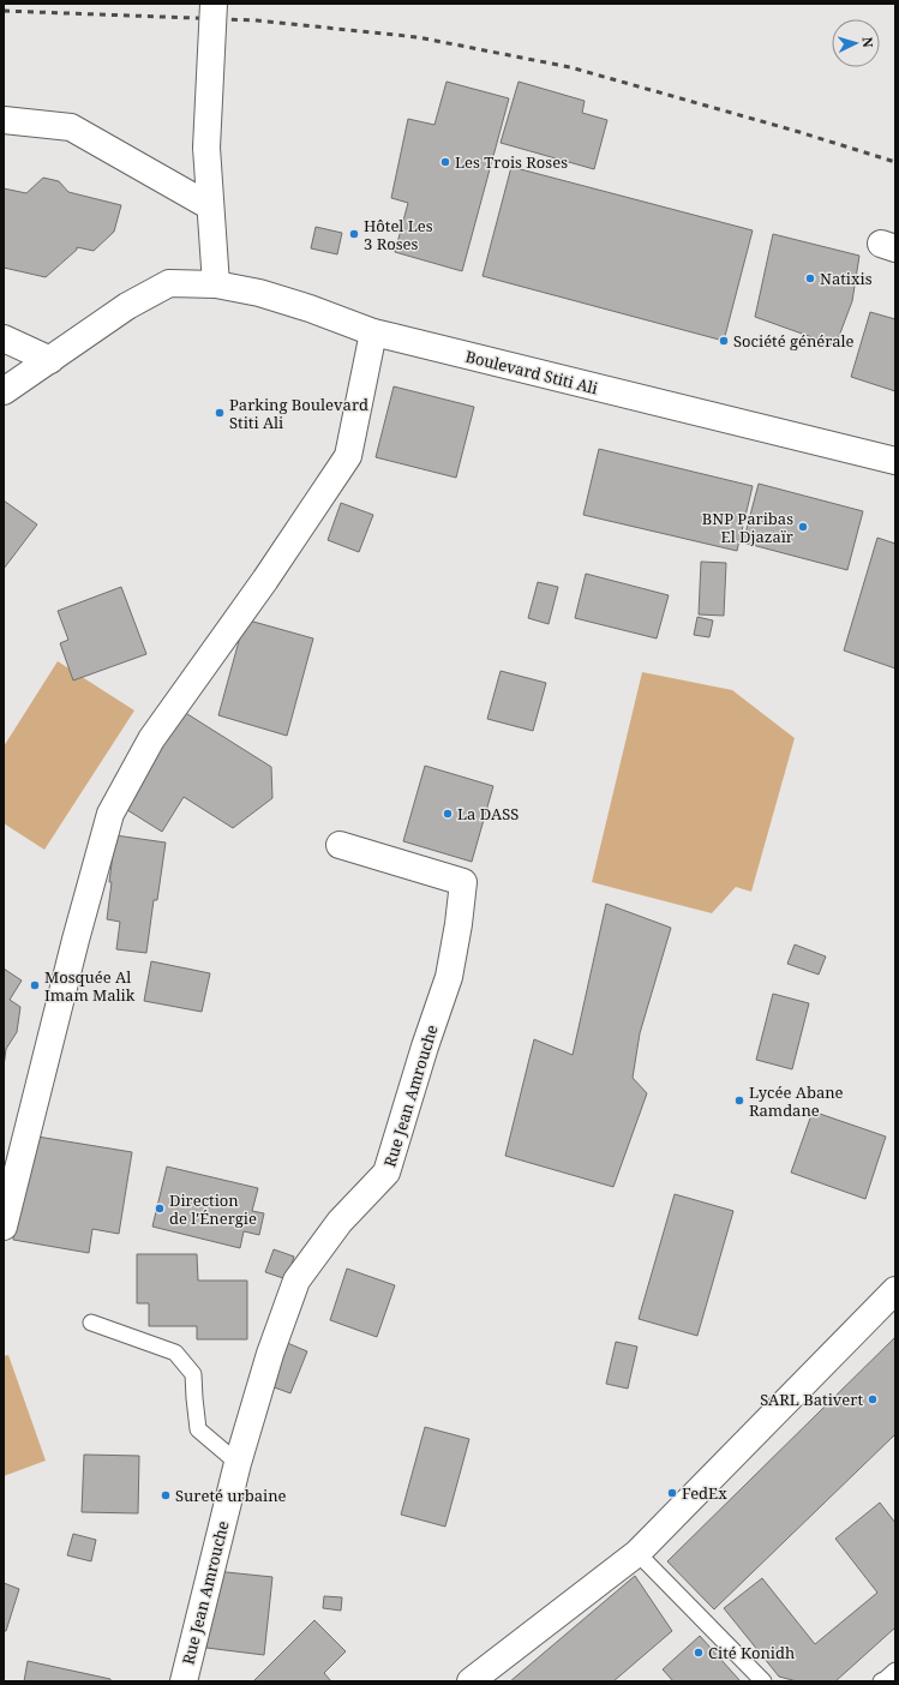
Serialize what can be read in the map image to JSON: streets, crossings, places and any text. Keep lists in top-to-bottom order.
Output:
{
  "streets": {
    "street": ["Boulevard Stiti Ali", "Rue Jean Amrouche"]
  },
  "places": [
    "Les Trois Roses",
    "Hôtel Les 3 Roses",
    "Natixis",
    "Société générale",
    "Parking Boulevard Stiti Ali",
    "BNP Paribas El Djazaïr",
    "La DASS",
    "Mosquée Al Imam Malik",
    "Lycée Abane Ramdane",
    "Direction de l'Énergie",
    "SARL Bativert",
    "FedEx",
    "Sureté urbaine",
    "Cité Konidh"
  ],
  "north": "right"
}
